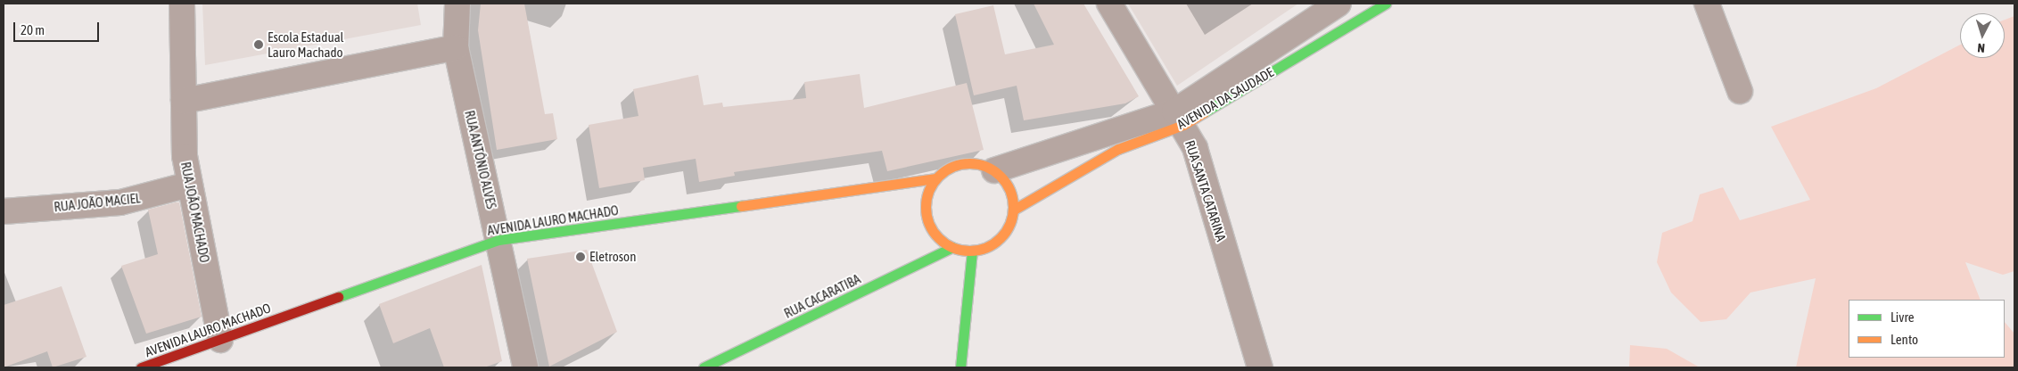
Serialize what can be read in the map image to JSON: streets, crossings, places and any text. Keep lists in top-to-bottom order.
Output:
{
  "streets": {
    "street": [
      "AVENIDA DA SAUDADE",
      "RUA ANTÔNIO ALVES",
      "RUA SANTA CATARINA",
      "RUA JOÃO MACIEL",
      "RUA JOÃO MACHADO",
      "AVENIDA LAURO MACHADO",
      "RUA CACARATIBA"
    ]
  },
  "crossings": [
    ["AVENIDA DA SAUDADE", "RUA SANTA CATARINA"],
    ["AVENIDA DA SAUDADE", "AVENIDA LAURO MACHADO"],
    ["AVENIDA DA SAUDADE", "RUA CACARATIBA"],
    ["RUA ANTÔNIO ALVES", "AVENIDA LAURO MACHADO"],
    ["RUA JOÃO MACIEL", "RUA JOÃO MACHADO"],
    ["RUA JOÃO MACHADO", "AVENIDA LAURO MACHADO"],
    ["AVENIDA LAURO MACHADO", "RUA CACARATIBA"]
  ],
  "places": ["Escola Estadual Lauro Machado", "Eletroson"],
  "legend": ["Livre", "Lento"],
  "scale_bar": "20 m",
  "north": "bottom"
}
